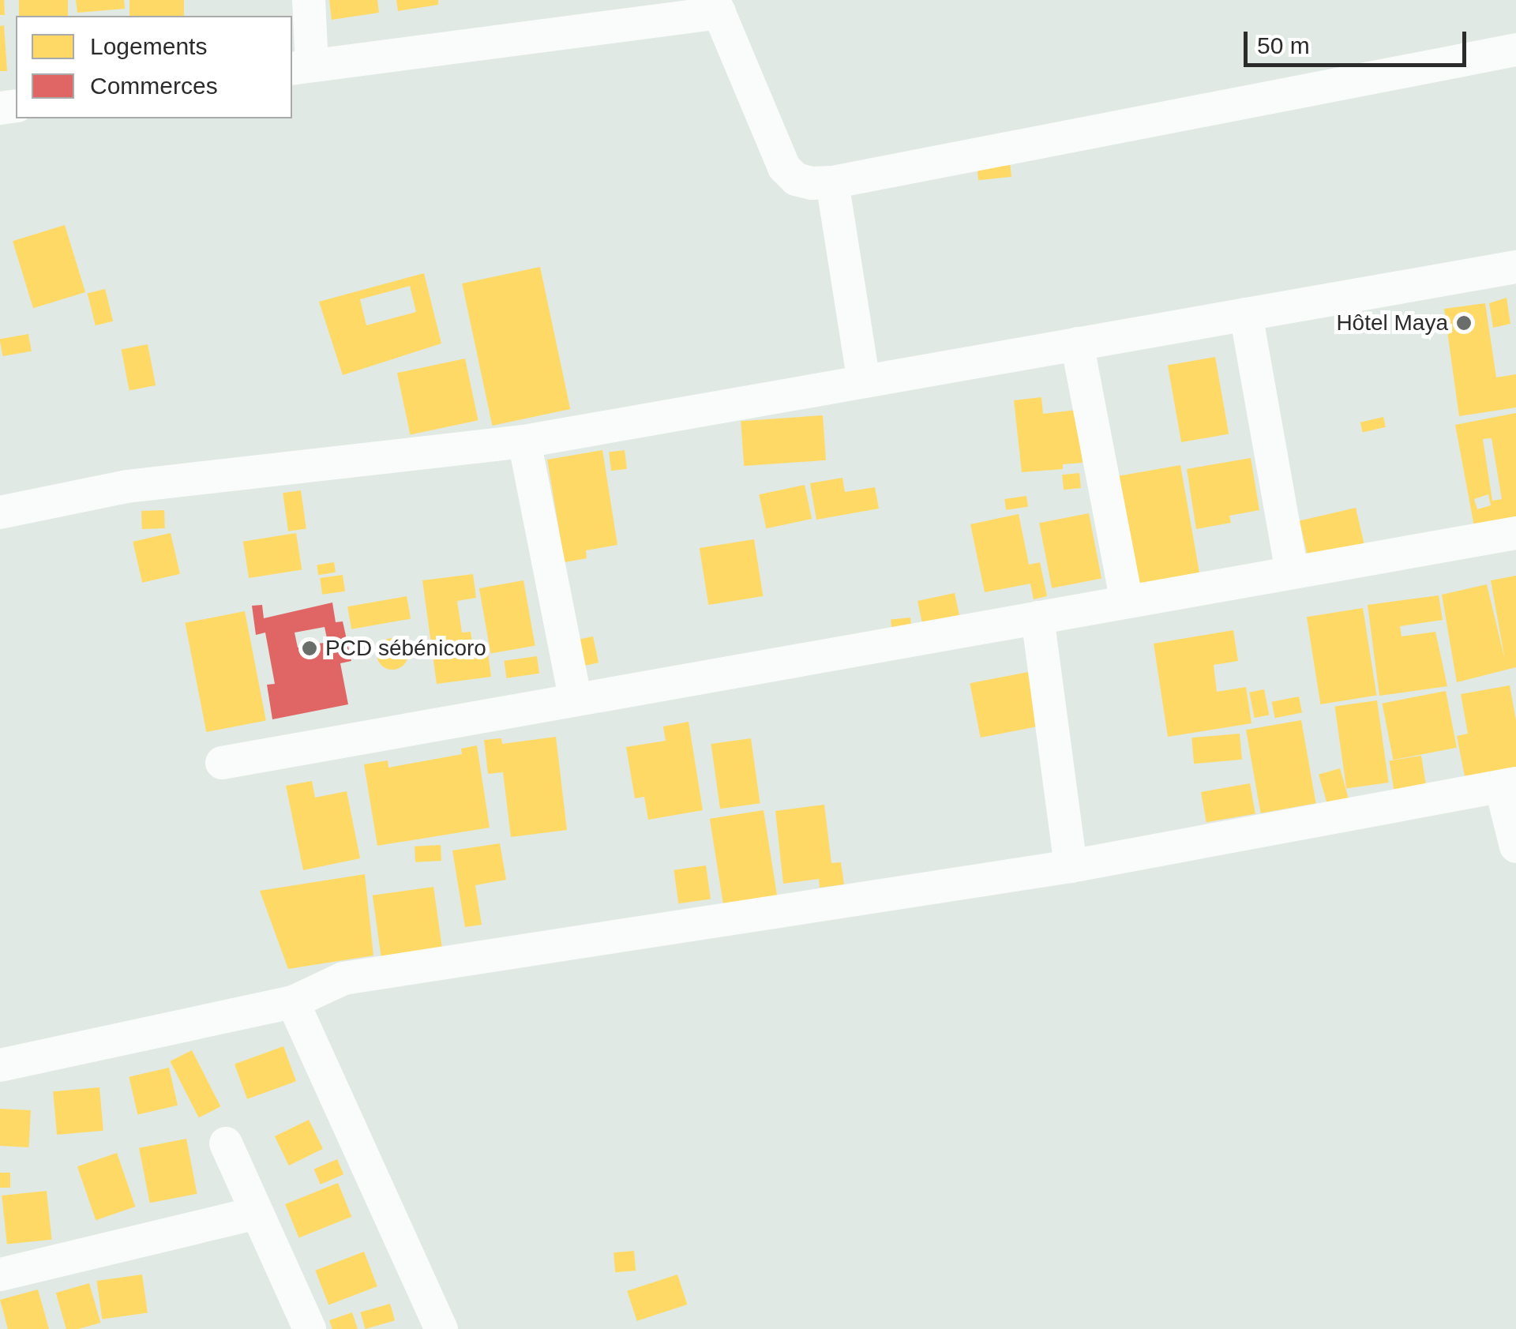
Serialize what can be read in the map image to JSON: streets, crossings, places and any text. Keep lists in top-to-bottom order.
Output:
{
  "places": ["Hôtel Maya", "PCD sébénicoro"],
  "legend": ["Logements", "Commerces"],
  "scale_bar": "50 m"
}
